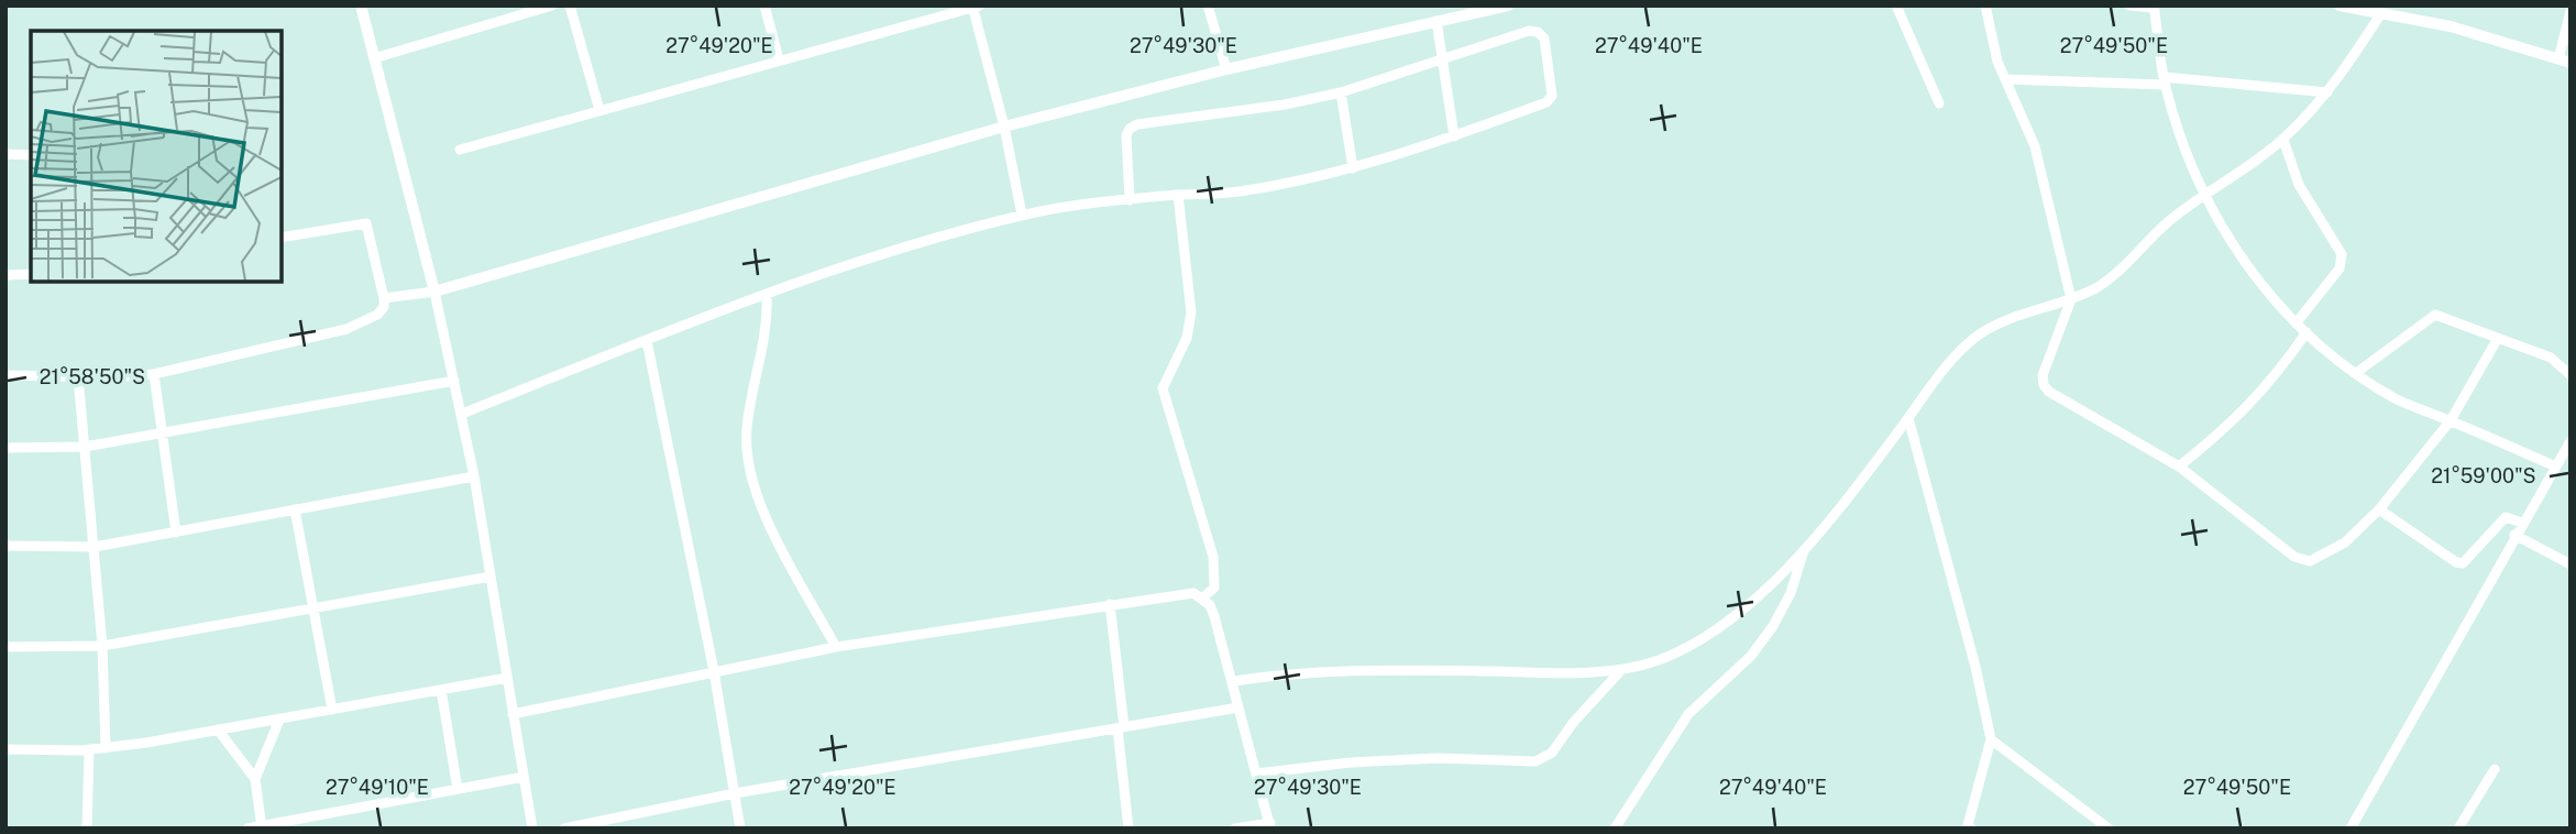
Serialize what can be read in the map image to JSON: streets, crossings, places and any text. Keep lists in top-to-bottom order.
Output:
{
  "coordinates": [
    "27°49'20\"E",
    "27°49'30\"E",
    "27°49'40\"E",
    "27°49'50\"E",
    "21°58'50\"S",
    "21°59'00\"S",
    "27°49'10\"E"
  ]
}
